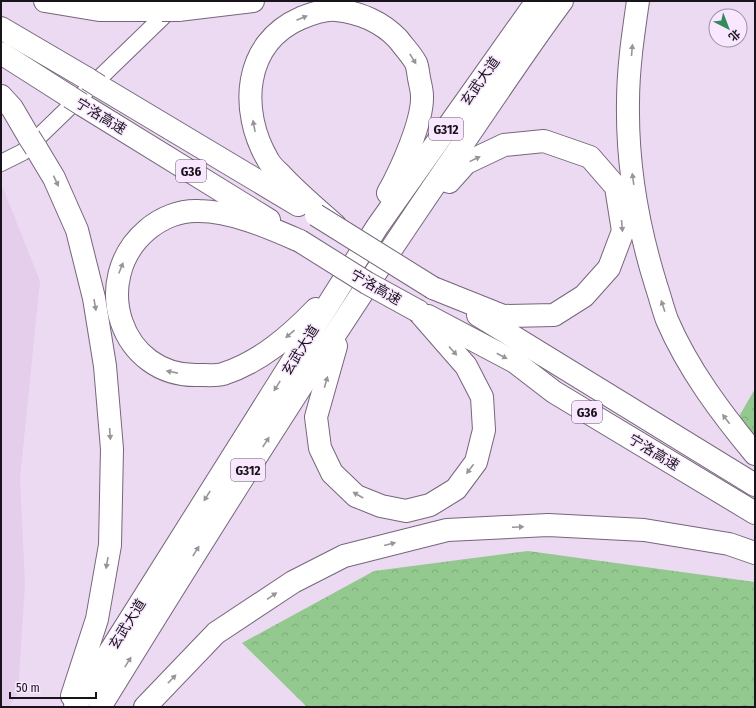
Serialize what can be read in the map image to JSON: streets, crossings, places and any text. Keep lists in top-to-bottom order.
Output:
{
  "streets": {
    "highway": [
      "玄武大道",
      "宁洛高速",
      "G312",
      "G36"
    ]
  },
  "scale_bar": "50 m",
  "north": "bottom right"
}
